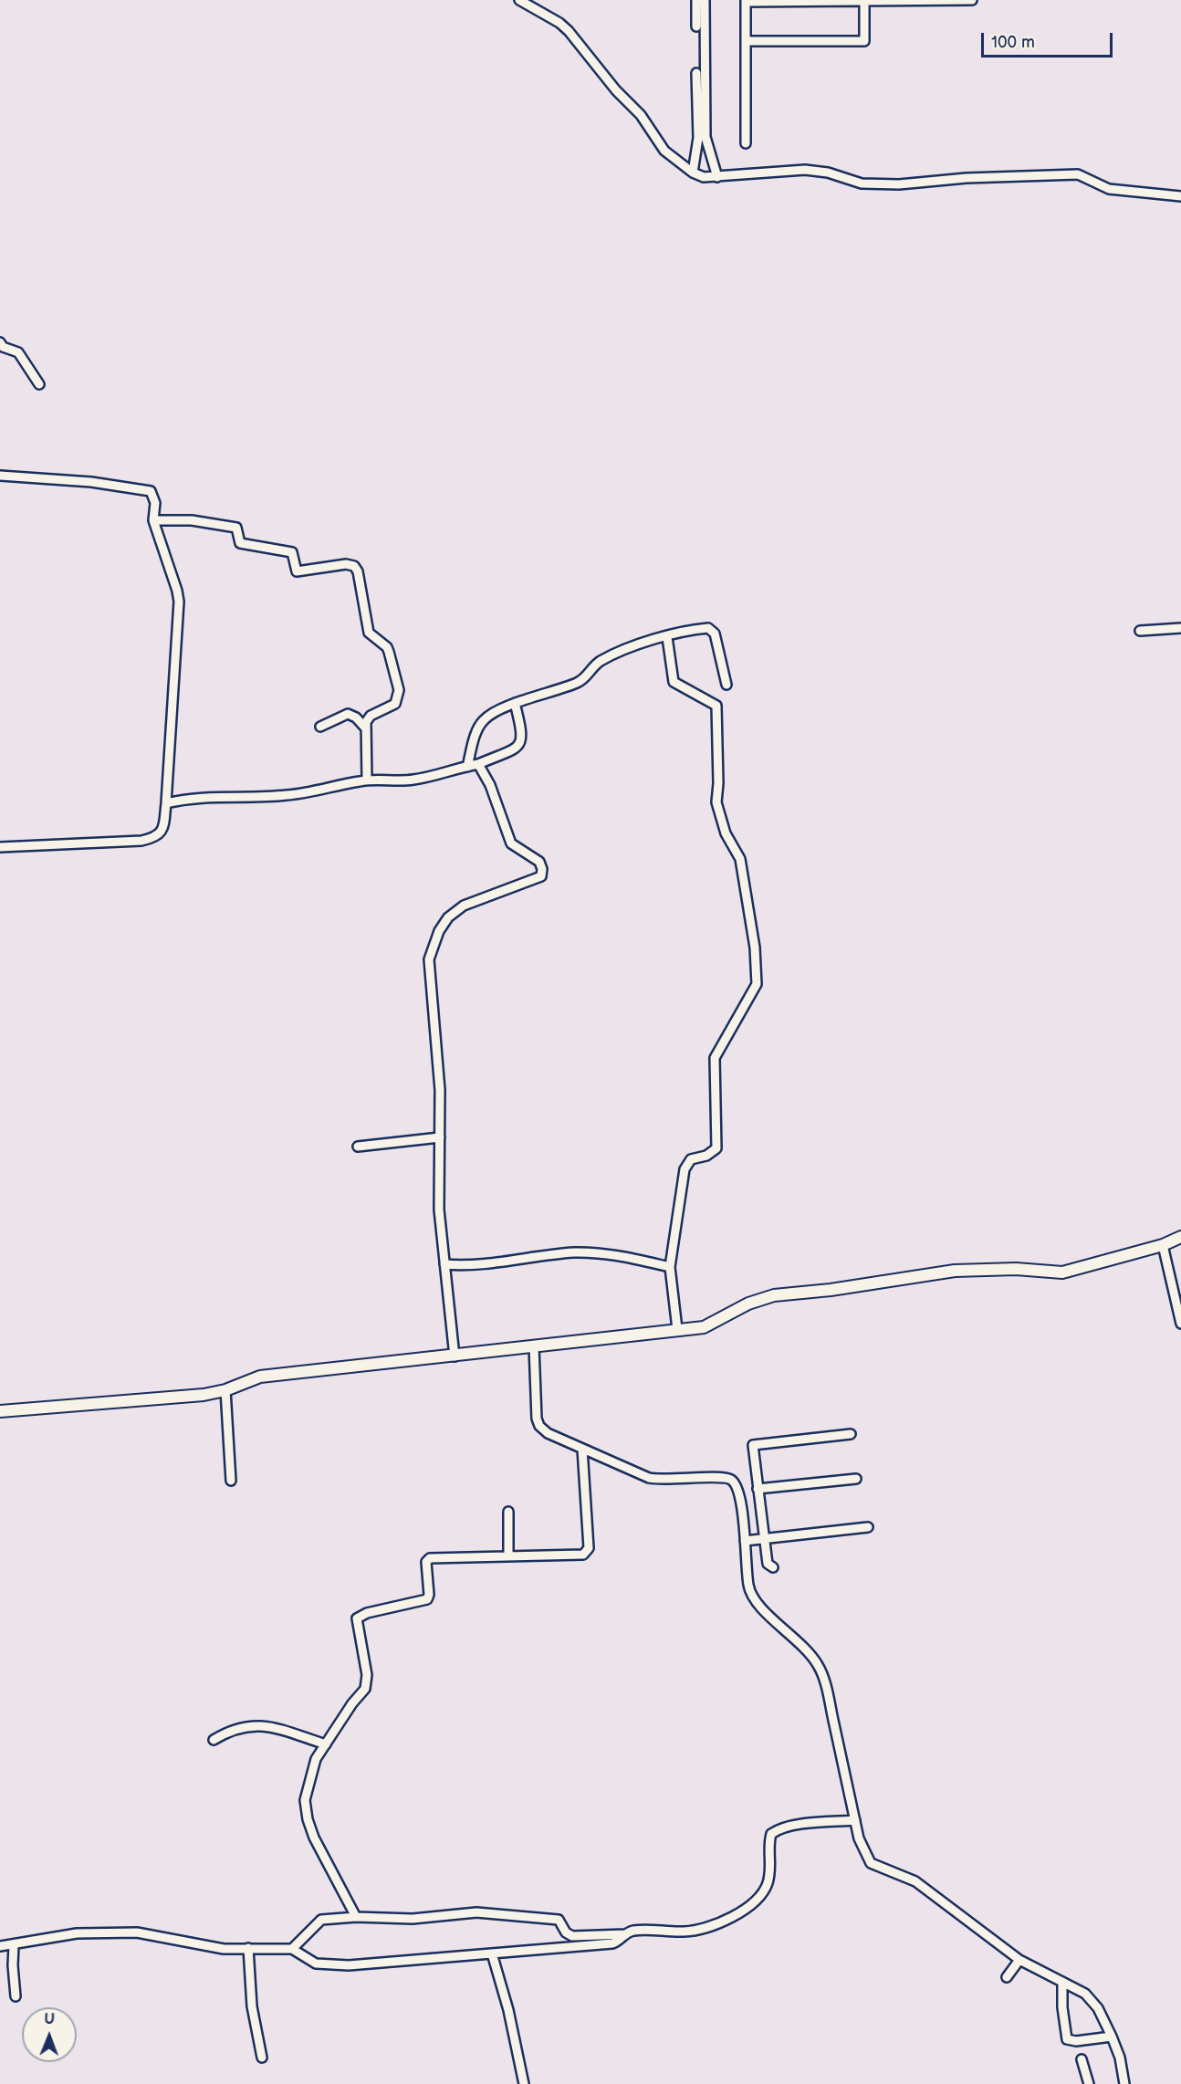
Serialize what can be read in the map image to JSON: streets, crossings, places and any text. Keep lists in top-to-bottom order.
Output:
{
  "scale_bar": "100 m",
  "north": "top"
}
